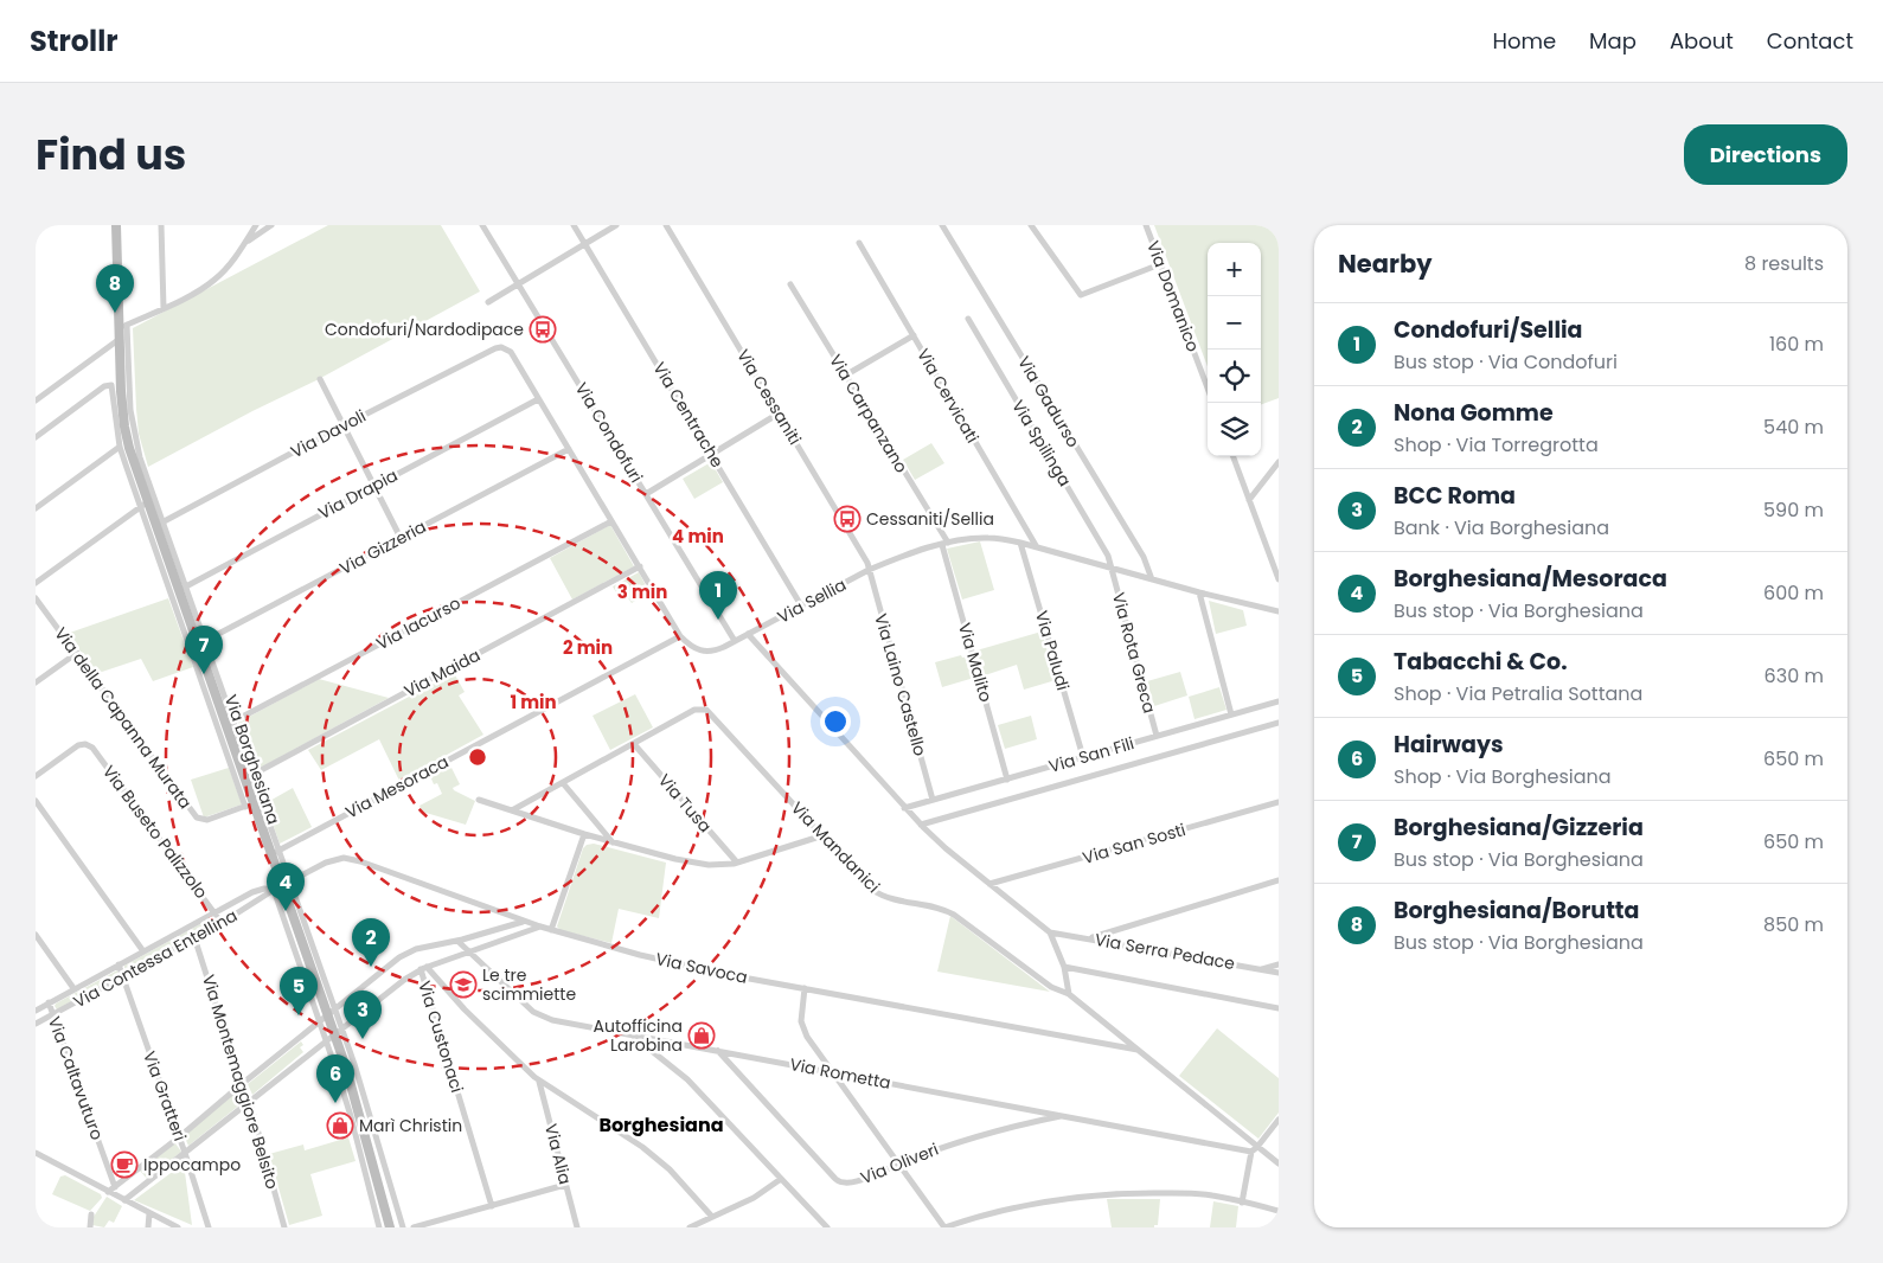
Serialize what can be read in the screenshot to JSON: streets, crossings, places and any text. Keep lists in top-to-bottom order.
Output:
{
  "streets": {
    "street": [
      "Via Domanico",
      "Via Cervicati",
      "Via Cessaniti",
      "Via Gadurso",
      "Via Carpanzano",
      "Via Centrache",
      "Via Condofuri",
      "Via Davoli",
      "Via Spilinga",
      "Via Drapia",
      "Via Gizzeria",
      "Via Sellia",
      "Via Iacurso",
      "Via Paludi",
      "Via Rota Greca",
      "Via Malito",
      "Via Maida",
      "Via Laino Castello",
      "Via della Capanna Murata",
      "Via San Fili",
      "Via Borghesiana",
      "Via Mesoraca",
      "Via Tusa",
      "Via Buseto Palizzolo",
      "Via San Sosti",
      "Via Mandanici",
      "Via Serra Pedace",
      "Via Contessa Entellina",
      "Via Savoca",
      "Via Custonaci",
      "Via Rometta",
      "Via Caltavuturo",
      "Via Montemaggiore Belsito",
      "Via Gratteri",
      "Via Alia",
      "Via Oliveri"
    ]
  },
  "crossings": [
    ["Via Cervicati", "Via Sellia"],
    ["Via Cessaniti", "Via Sellia"],
    ["Via Cessaniti", "Via Laino Castello"],
    ["Via Gadurso", "Via Sellia"],
    ["Via Carpanzano", "Via Sellia"],
    ["Via Carpanzano", "Via Malito"],
    ["Via Centrache", "Via Sellia"],
    ["Via Condofuri", "Via Sellia"],
    ["Via Davoli", "Via Sellia"],
    ["Via Davoli", "Via Borghesiana"],
    ["Via Spilinga", "Via Sellia"],
    ["Via Spilinga", "Via Rota Greca"],
    ["Via Drapia", "Via Sellia"],
    ["Via Drapia", "Via Borghesiana"],
    ["Via Gizzeria", "Via Sellia"],
    ["Via Gizzeria", "Via Borghesiana"],
    ["Via Sellia", "Via Iacurso"],
    ["Via Sellia", "Via Paludi"],
    ["Via Sellia", "Via Rota Greca"],
    ["Via Sellia", "Via Malito"],
    ["Via Sellia", "Via Maida"],
    ["Via Sellia", "Via Laino Castello"],
    ["Via Sellia", "Via Mesoraca"],
    ["Via Iacurso", "Via Borghesiana"],
    ["Via Paludi", "Via San Fili"],
    ["Via Rota Greca", "Via San Fili"],
    ["Via Malito", "Via San Fili"],
    ["Via Maida", "Via Borghesiana"],
    ["Via Laino Castello", "Via San Fili"],
    ["Via della Capanna Murata", "Via Borghesiana"],
    ["Via Borghesiana", "Via Mesoraca"],
    ["Via Borghesiana", "Via Contessa Entellina"],
    ["Via Borghesiana", "Via Savoca"],
    ["Via Tusa", "Via Mandanici"],
    ["Via Buseto Palizzolo", "Via Contessa Entellina"],
    ["Via Mandanici", "Via Savoca"],
    ["Via Contessa Entellina", "Via Savoca"],
    ["Via Contessa Entellina", "Via Caltavuturo"],
    ["Via Contessa Entellina", "Via Montemaggiore Belsito"],
    ["Via Contessa Entellina", "Via Gratteri"],
    ["Via Rometta", "Via Oliveri"]
  ],
  "districts": ["Borghesiana"],
  "places": {
    "bus stop": ["Condofuri/Nardodipace", "Cessaniti/Sellia"],
    "school or university": ["Le tre scimmiette"],
    "shop": ["Autofficina Larobina", "Marì Christin"],
    "cafe": ["Ippocampo"]
  },
  "page": {
    "header": "Strollr",
    "nav": [
      "Home",
      "Map",
      "About",
      "Contact"
    ],
    "title": "Find us",
    "buttons": "Directions",
    "heading": ["Nearby", "8 results"],
    "map_buttons": ["+", "−"],
    "pins": [
      "8",
      "1",
      "7",
      "4",
      "2",
      "5",
      "3",
      "6"
    ],
    "list": [
      {
        "mark": "1",
        "name": "Condofuri/Sellia",
        "note": "Bus stop · Via Condofuri",
        "value": "160 m"
      },
      {
        "mark": "2",
        "name": "Nona Gomme",
        "note": "Shop · Via Torregrotta",
        "value": "540 m"
      },
      {
        "mark": "3",
        "name": "BCC Roma",
        "note": "Bank · Via Borghesiana",
        "value": "590 m"
      },
      {
        "mark": "4",
        "name": "Borghesiana/Mesoraca",
        "note": "Bus stop · Via Borghesiana",
        "value": "600 m"
      },
      {
        "mark": "5",
        "name": "Tabacchi & Co.",
        "note": "Shop · Via Petralia Sottana",
        "value": "630 m"
      },
      {
        "mark": "6",
        "name": "Hairways",
        "note": "Shop · Via Borghesiana",
        "value": "650 m"
      },
      {
        "mark": "7",
        "name": "Borghesiana/Gizzeria",
        "note": "Bus stop · Via Borghesiana",
        "value": "650 m"
      },
      {
        "mark": "8",
        "name": "Borghesiana/Borutta",
        "note": "Bus stop · Via Borghesiana",
        "value": "850 m"
      }
    ]
  },
  "rings": [
    "4 min",
    "3 min",
    "2 min",
    "1 min"
  ]
}
